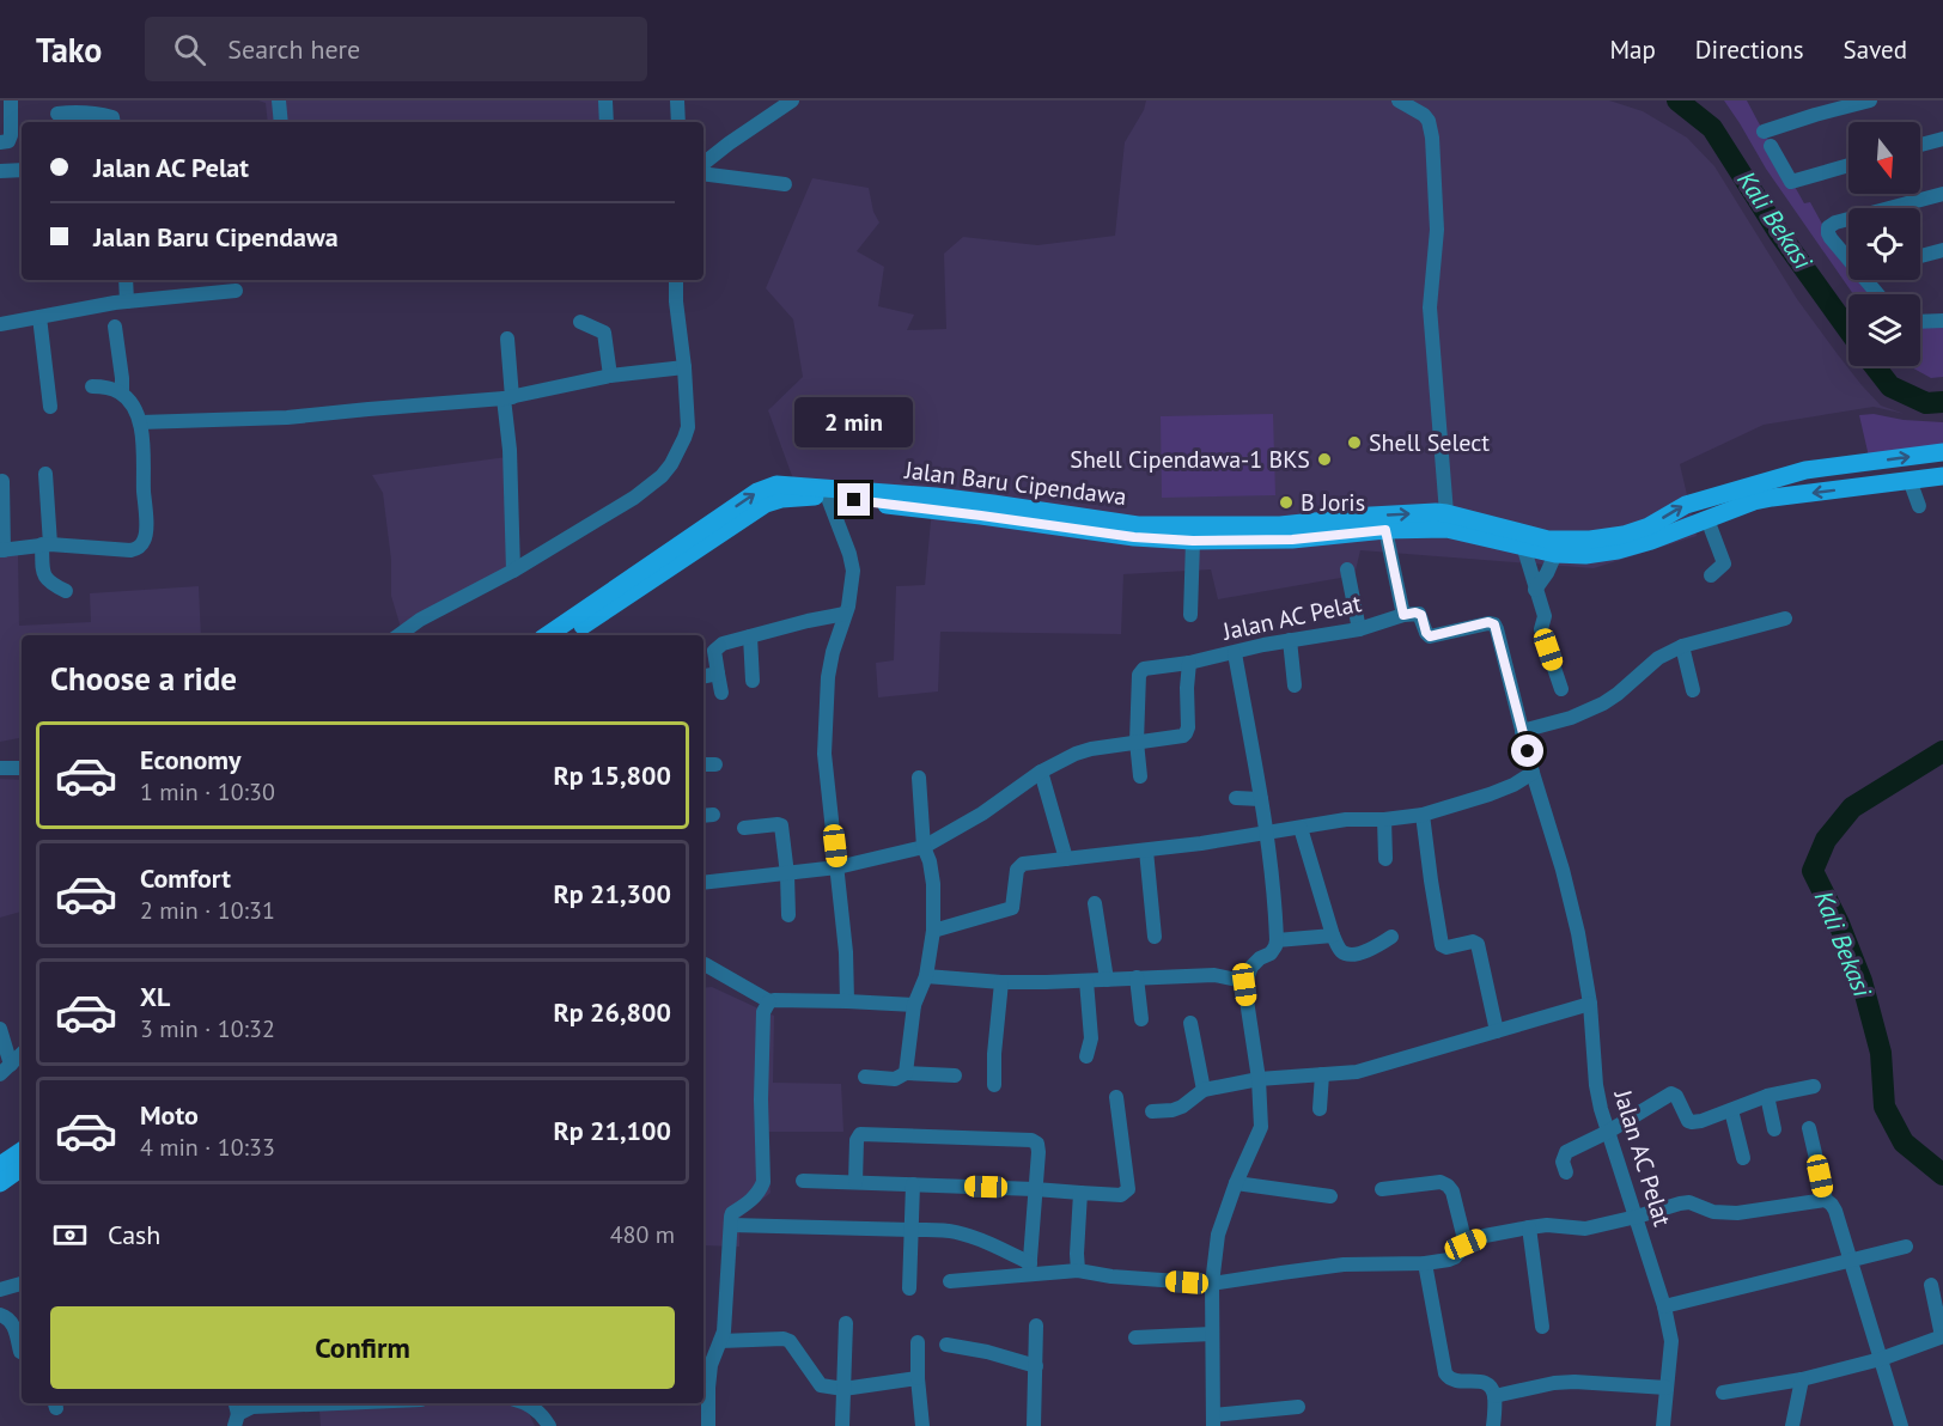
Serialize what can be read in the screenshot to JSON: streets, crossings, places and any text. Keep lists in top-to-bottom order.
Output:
{
  "streets": {
    "main road": ["Jalan Baru Cipendawa"],
    "street": ["Jalan AC Pelat"]
  },
  "water": ["Kali Bekasi"],
  "places": ["Shell Select", "Shell Cipendawa-1 BKS", "B Joris"],
  "north": "bottom",
  "page": {
    "header": "Tako",
    "search": "Search here",
    "nav": ["Map", "Directions", "Saved"],
    "banner": ["Jalan AC Pelat", "Jalan Baru Cipendawa"],
    "bubble": "2 min",
    "heading": "Choose a ride",
    "list": [
      {
        "name": "Economy",
        "note": "1 min · 10:30",
        "value": "Rp 15,800"
      },
      {
        "name": "Comfort",
        "note": "2 min · 10:31",
        "value": "Rp 21,300"
      },
      {
        "name": "XL",
        "note": "3 min · 10:32",
        "value": "Rp 26,800"
      },
      {
        "name": "Moto",
        "note": "4 min · 10:33",
        "value": "Rp 21,100"
      }
    ],
    "pay": ["Cash", "480 m"],
    "buttons": "Confirm"
  }
}
